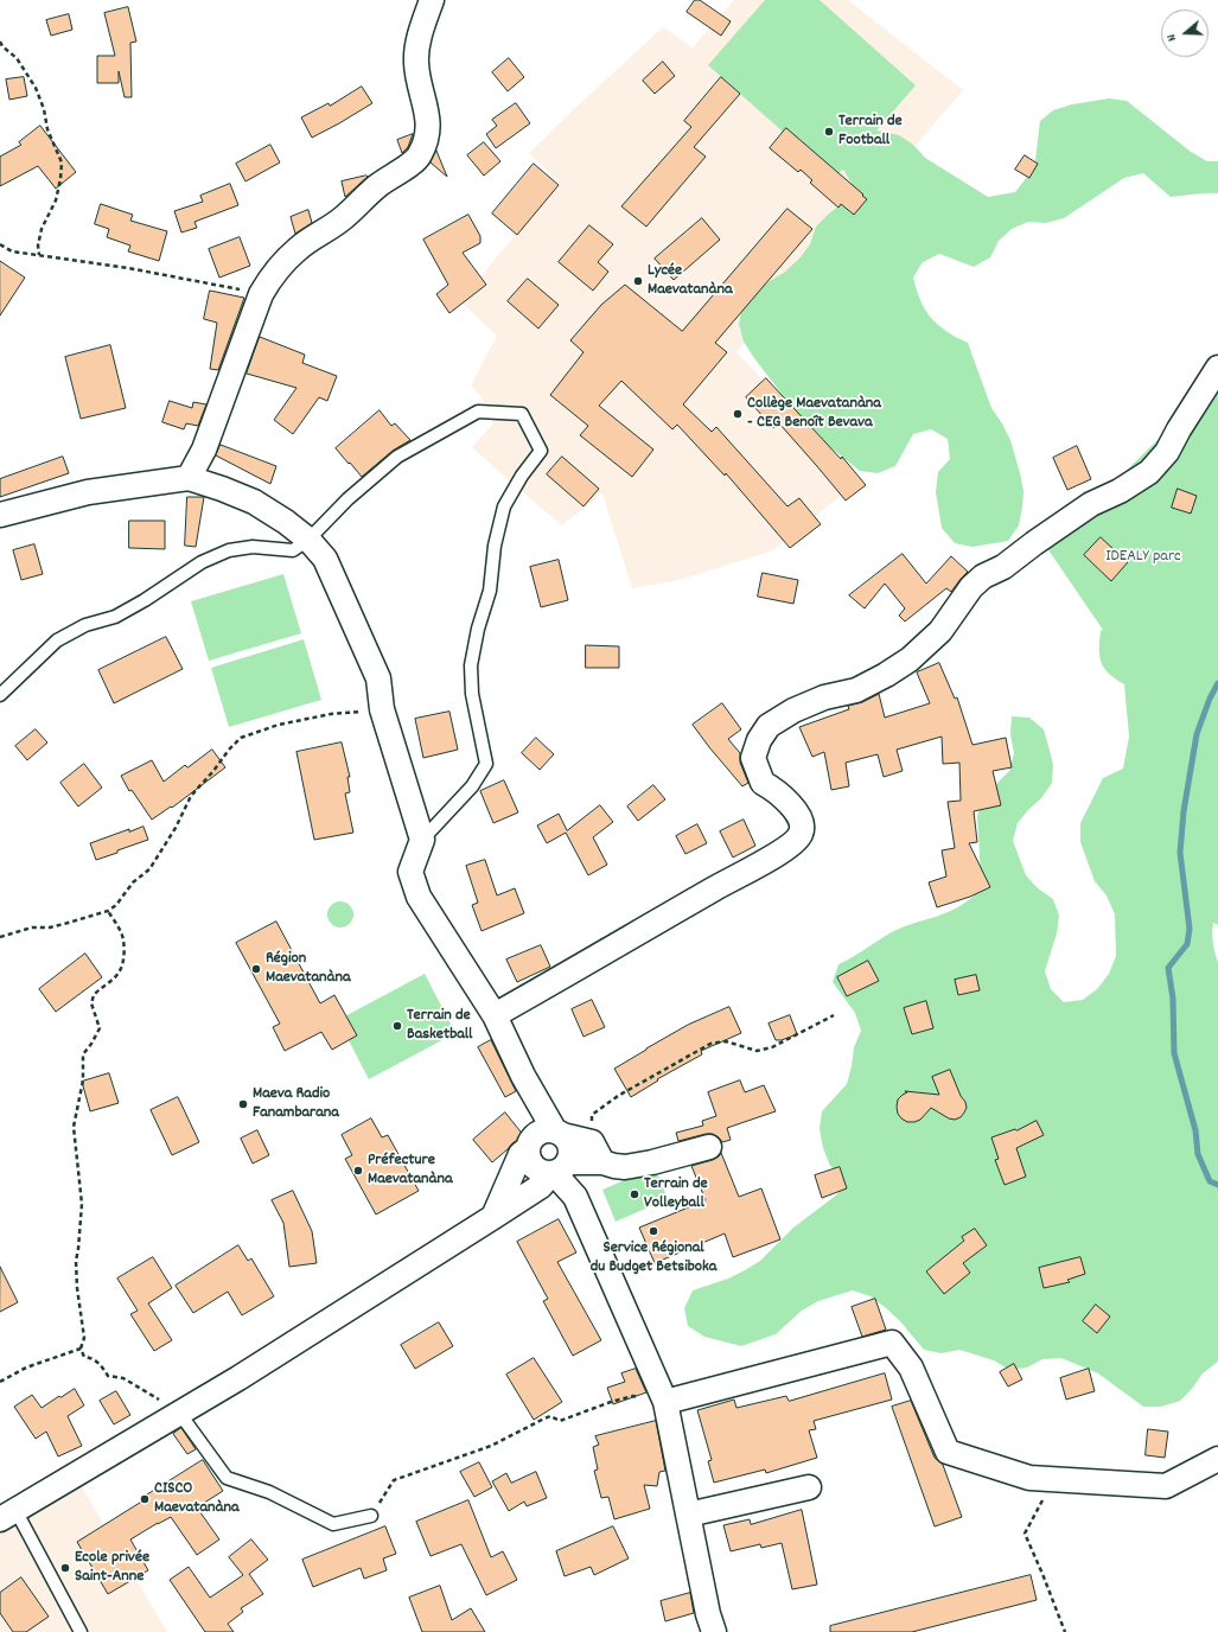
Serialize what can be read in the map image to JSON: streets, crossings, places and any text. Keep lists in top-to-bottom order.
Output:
{
  "parks": ["IDEALY parc"],
  "places": [
    "Terrain de Football",
    "Lycée Maevatanàna",
    "Collège Maevatanàna - CEG Benoît Bevava",
    "Région Maevatanàna",
    "Terrain de Basketball",
    "Maeva Radio Fanambarana",
    "Préfecture Maevatanàna",
    "Terrain de Volleyball",
    "Service Régional du Budget Betsiboka",
    "CISCO Maevatanàna",
    "Ecole privée Saint-Anne"
  ],
  "north": "left"
}
